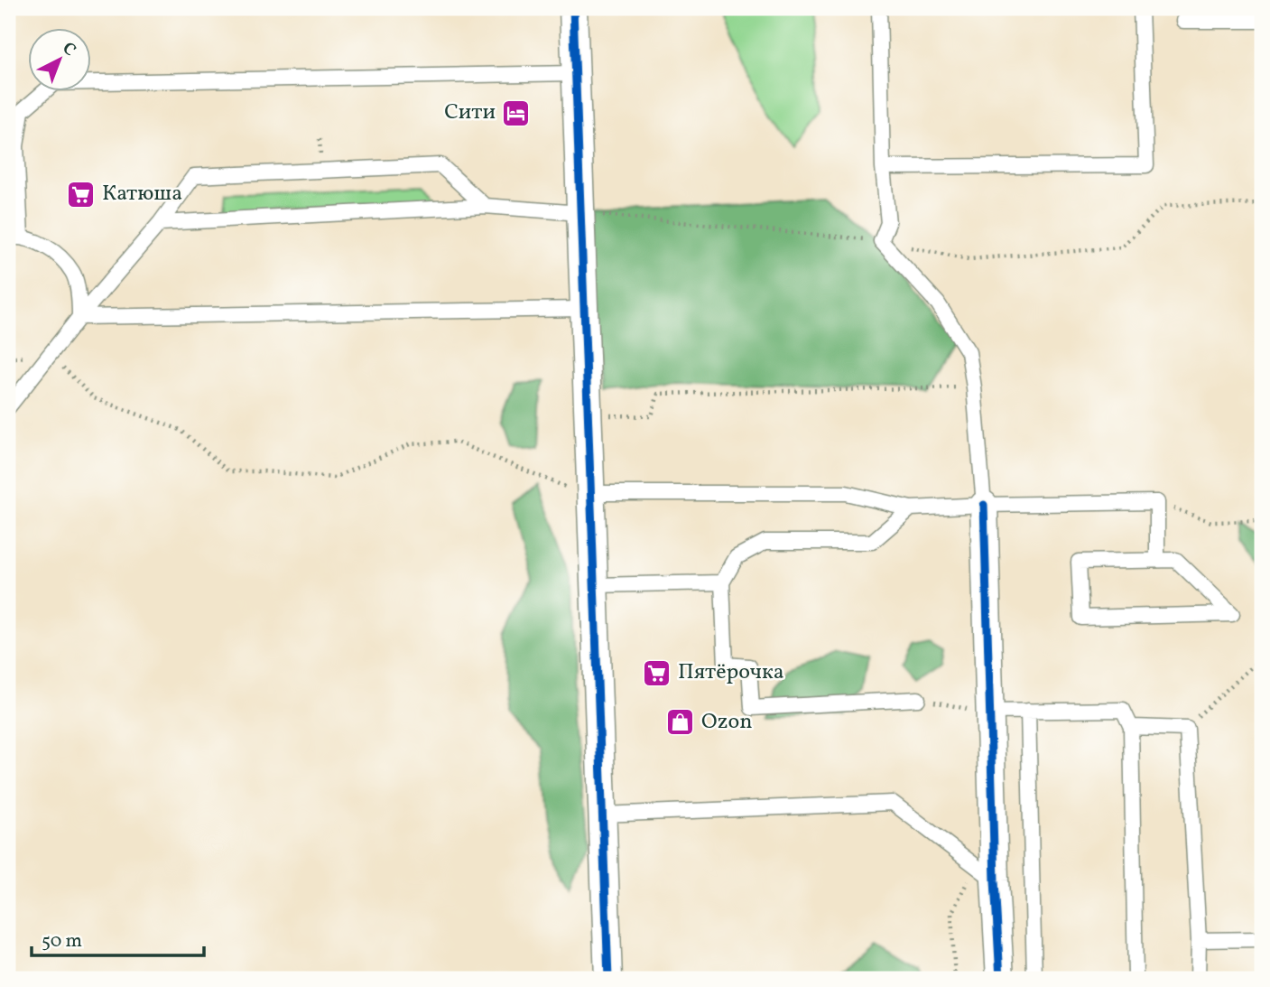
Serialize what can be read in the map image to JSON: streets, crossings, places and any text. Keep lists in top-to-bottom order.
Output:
{
  "places": {
    "hotel": ["Сити"],
    "supermarket": ["Катюша", "Пятёрочка"],
    "shop": ["Ozon"]
  },
  "scale_bar": "50 m",
  "north": "top right"
}
